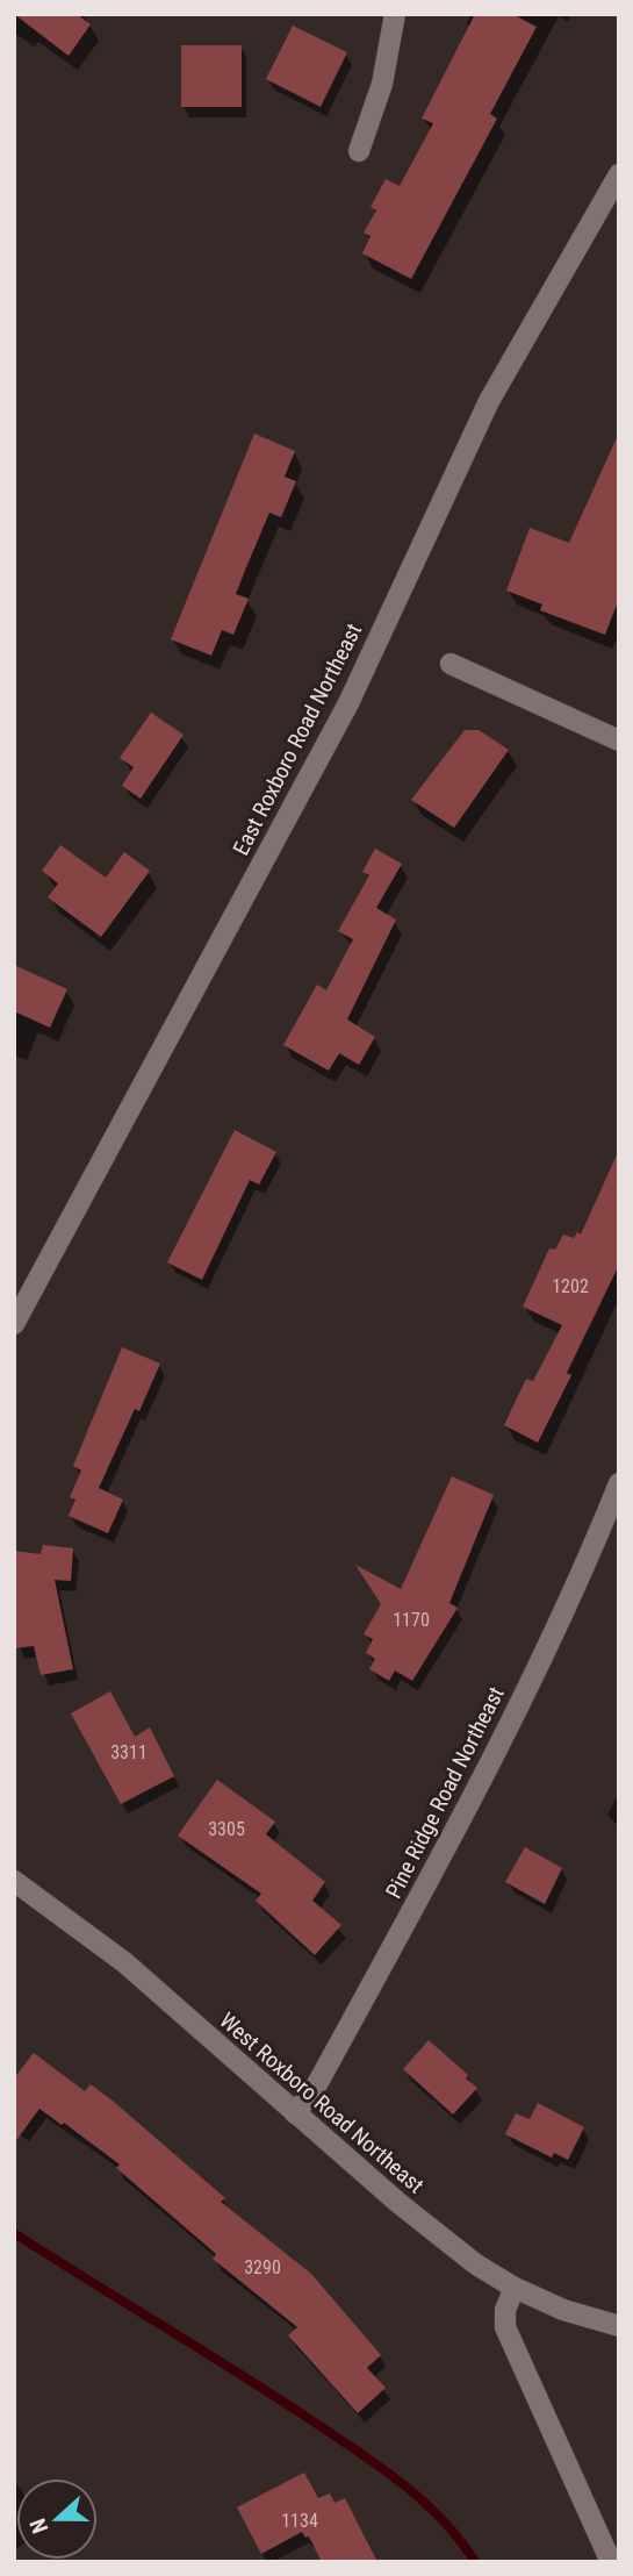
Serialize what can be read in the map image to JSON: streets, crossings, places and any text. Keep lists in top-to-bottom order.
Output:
{
  "streets": {
    "street": ["East Roxboro Road Northeast", "Pine Ridge Road Northeast", "West Roxboro Road Northeast"]
  },
  "crossings": [
    ["Pine Ridge Road Northeast", "West Roxboro Road Northeast"]
  ],
  "house_numbers": [
    "1202",
    "1170",
    "3311",
    "3305",
    "3290",
    "1134"
  ],
  "north": "left"
}
